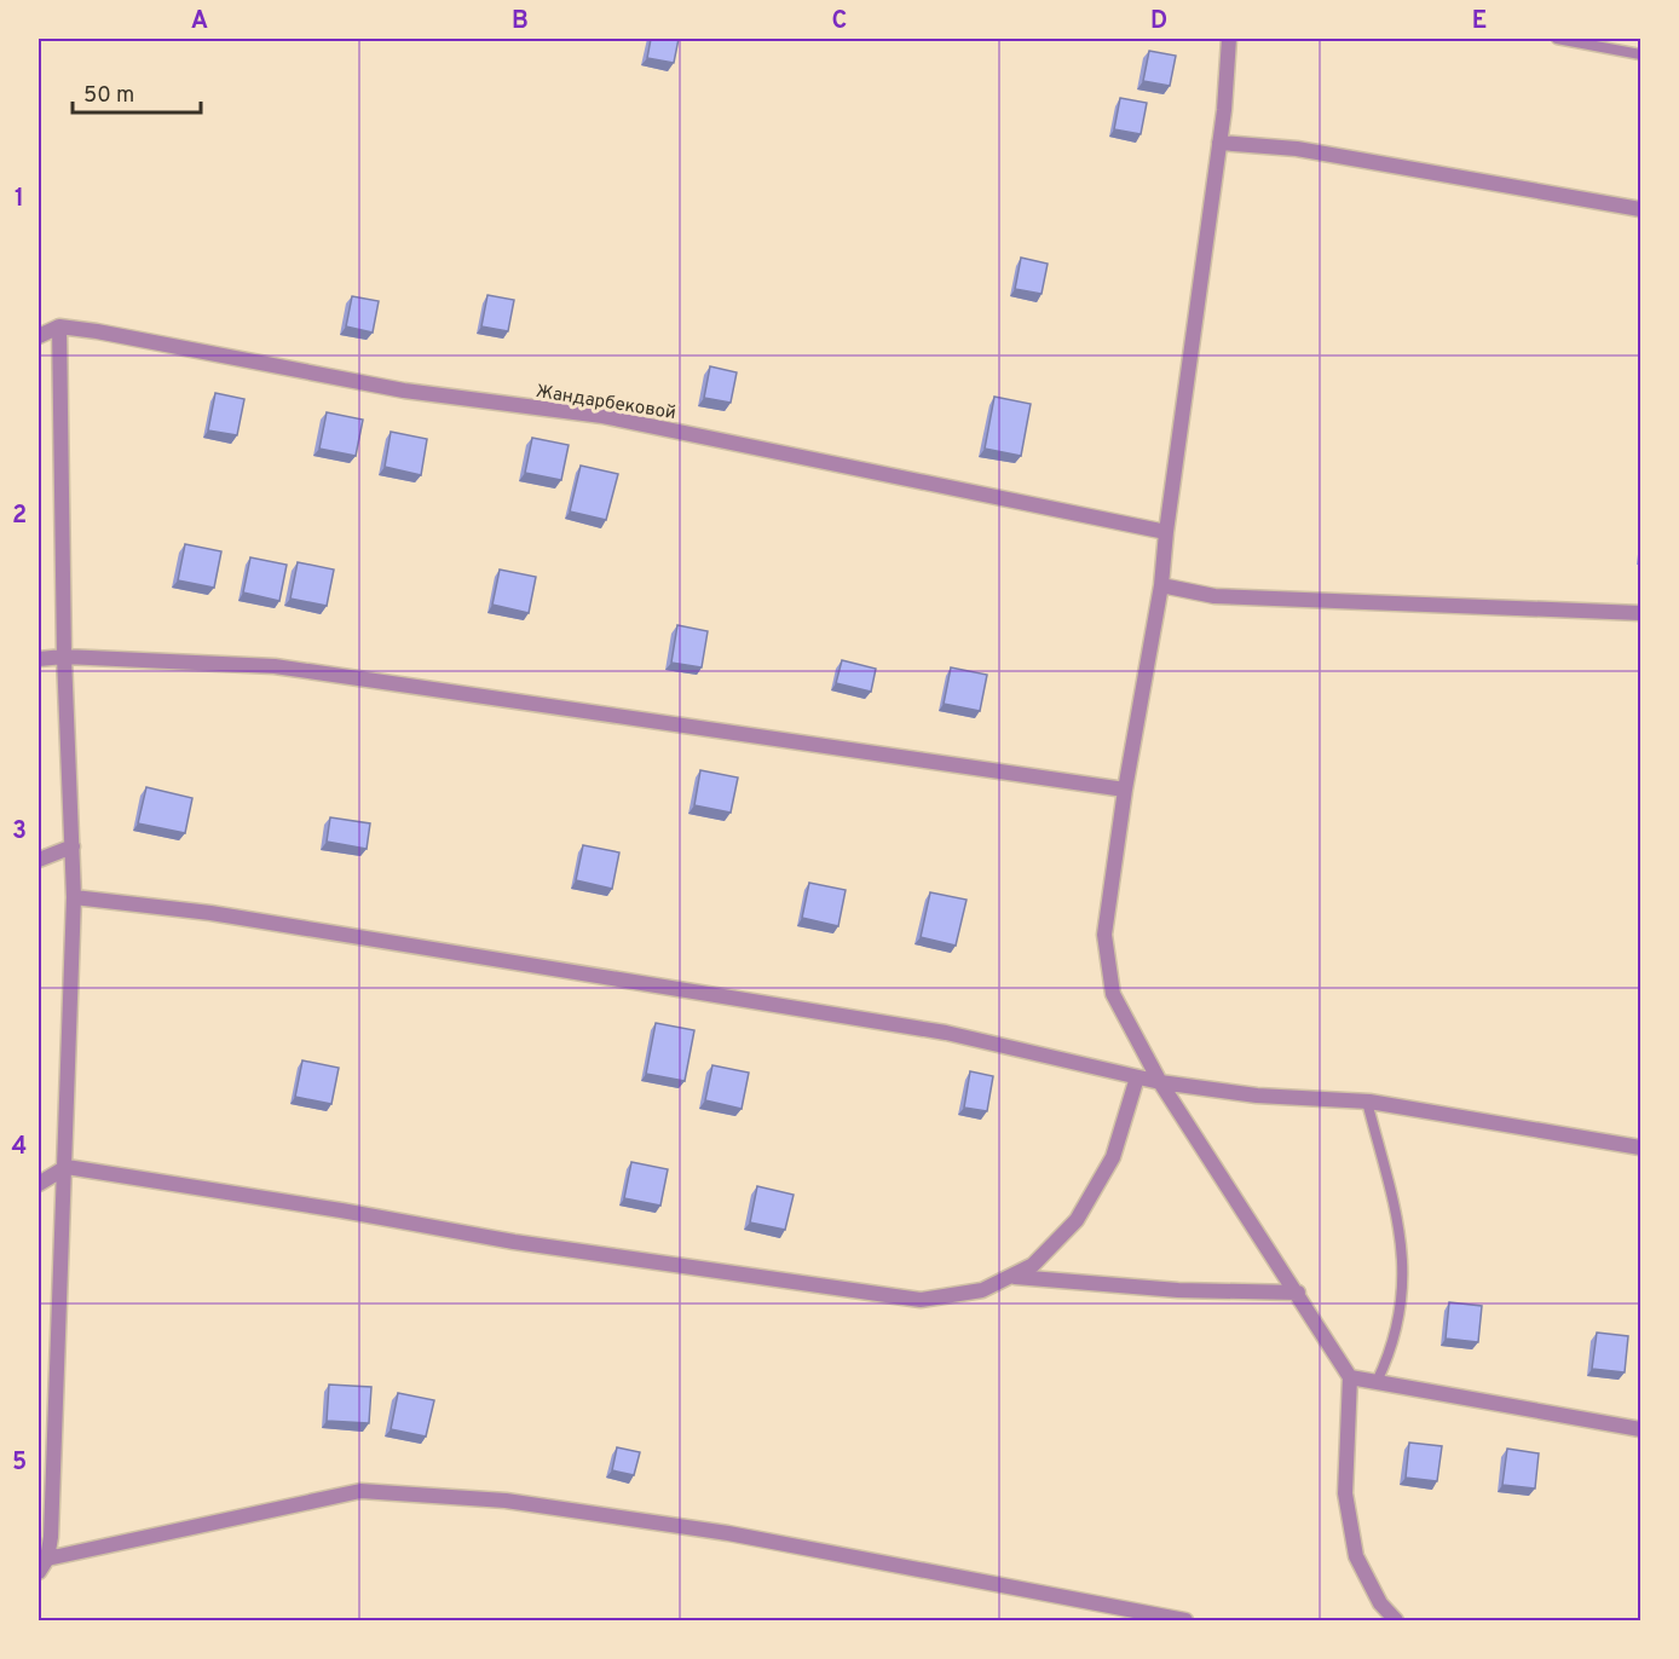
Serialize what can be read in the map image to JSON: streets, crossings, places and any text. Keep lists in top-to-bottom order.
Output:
{
  "streets": {
    "street": ["Жандарбековой"]
  },
  "scale_bar": "50 m",
  "grid": {
    "columns": [
      "A",
      "B",
      "C",
      "D",
      "E"
    ],
    "rows": [
      "1",
      "2",
      "3",
      "4",
      "5"
    ]
  }
}
